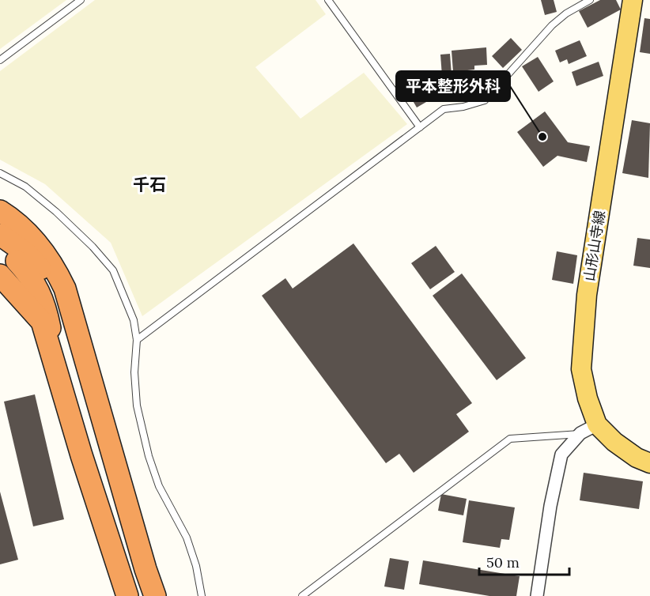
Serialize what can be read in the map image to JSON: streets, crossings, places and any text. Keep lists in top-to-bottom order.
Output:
{
  "streets": {
    "main road": ["山形山寺線"]
  },
  "districts": ["千石"],
  "places": ["平本整形外科"],
  "scale_bar": "50 m"
}
